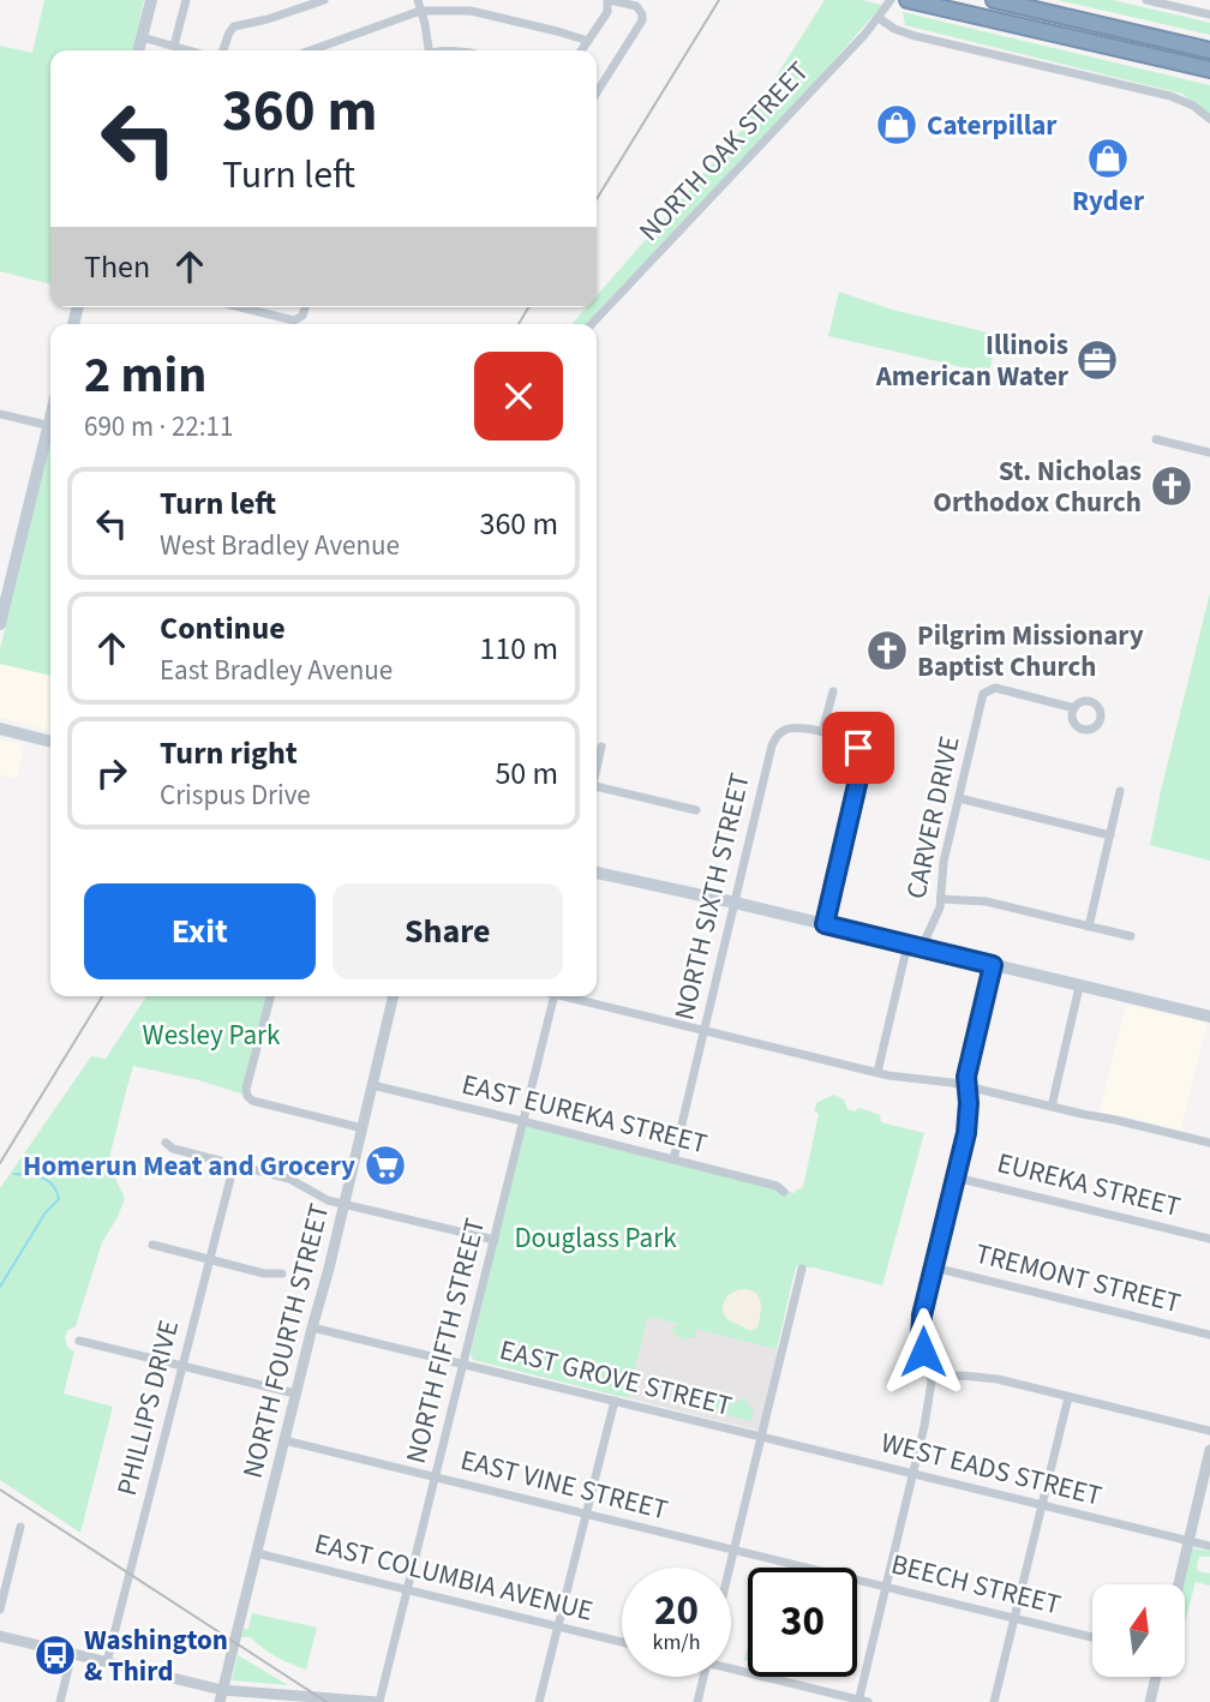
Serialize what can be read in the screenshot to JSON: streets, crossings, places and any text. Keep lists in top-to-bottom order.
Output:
{
  "streets": {
    "street": [
      "NORTH OAK STREET",
      "CARVER DRIVE",
      "NORTH SIXTH STREET",
      "EAST EUREKA STREET",
      "EUREKA STREET",
      "TREMONT STREET",
      "NORTH FOURTH STREET",
      "NORTH FIFTH STREET",
      "EAST GROVE STREET",
      "PHILLIPS DRIVE",
      "WEST EADS STREET",
      "EAST VINE STREET",
      "EAST COLUMBIA AVENUE",
      "BEECH STREET"
    ]
  },
  "crossings": [
    ["NORTH SIXTH STREET", "EAST EUREKA STREET"],
    ["EAST EUREKA STREET", "NORTH FOURTH STREET"],
    ["EAST EUREKA STREET", "NORTH FIFTH STREET"],
    ["NORTH FOURTH STREET", "EAST GROVE STREET"],
    ["NORTH FOURTH STREET", "EAST VINE STREET"],
    ["NORTH FOURTH STREET", "EAST COLUMBIA AVENUE"],
    ["NORTH FIFTH STREET", "EAST GROVE STREET"],
    ["NORTH FIFTH STREET", "EAST VINE STREET"],
    ["NORTH FIFTH STREET", "EAST COLUMBIA AVENUE"],
    ["EAST GROVE STREET", "WEST EADS STREET"],
    ["EAST VINE STREET", "BEECH STREET"]
  ],
  "parks": ["Wesley Park", "Douglass Park"],
  "places": {
    "shop": ["Caterpillar", "Ryder"],
    "office": ["Illinois American Water"],
    "church": ["St. Nicholas Orthodox Church", "Pilgrim Missionary Baptist Church"],
    "supermarket": ["Homerun Meat and Grocery"],
    "bus stop": ["Washington & Third"]
  },
  "north": "top",
  "page": {
    "turn": ["360 m", "Turn left"],
    "then": "Then",
    "heading": ["2 min", "690 m · 22:11"],
    "list": [
      {
        "name": "Turn left",
        "note": "West Bradley Avenue",
        "value": "360 m"
      },
      {
        "name": "Continue",
        "note": "East Bradley Avenue",
        "value": "110 m"
      },
      {
        "name": "Turn right",
        "note": "Crispus Drive",
        "value": "50 m"
      }
    ],
    "buttons": ["Exit", "Share"],
    "speed": "20 km/h",
    "limit": "30"
  }
}
